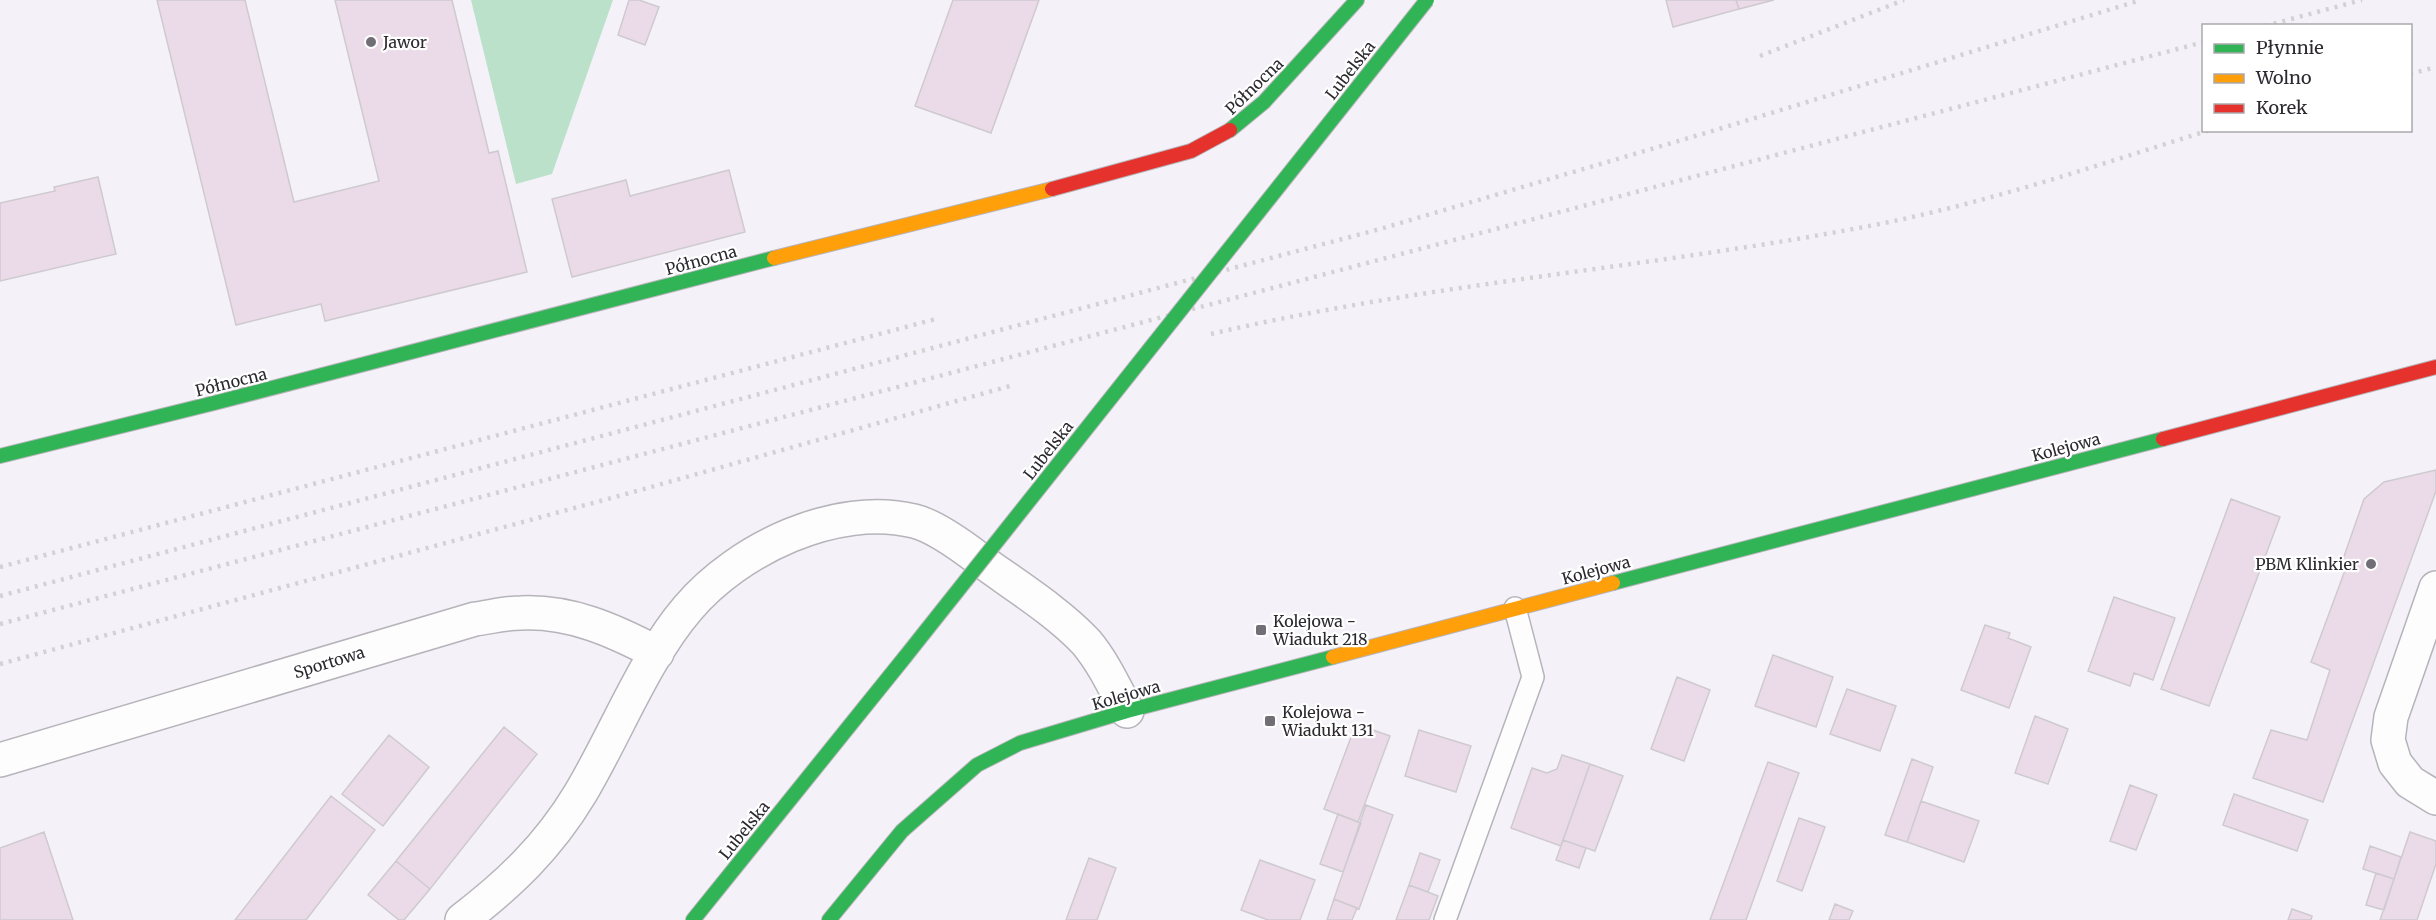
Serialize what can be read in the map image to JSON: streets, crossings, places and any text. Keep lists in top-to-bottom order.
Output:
{
  "streets": {
    "street": [
      "Lubelska",
      "Północna",
      "Kolejowa",
      "Sportowa"
    ]
  },
  "places": {
    "other": ["Jawor", "PBM Klinkier"],
    "transit": ["Kolejowa - Wiadukt 218", "Kolejowa - Wiadukt 131"]
  },
  "legend": ["Płynnie", "Wolno", "Korek"]
}
